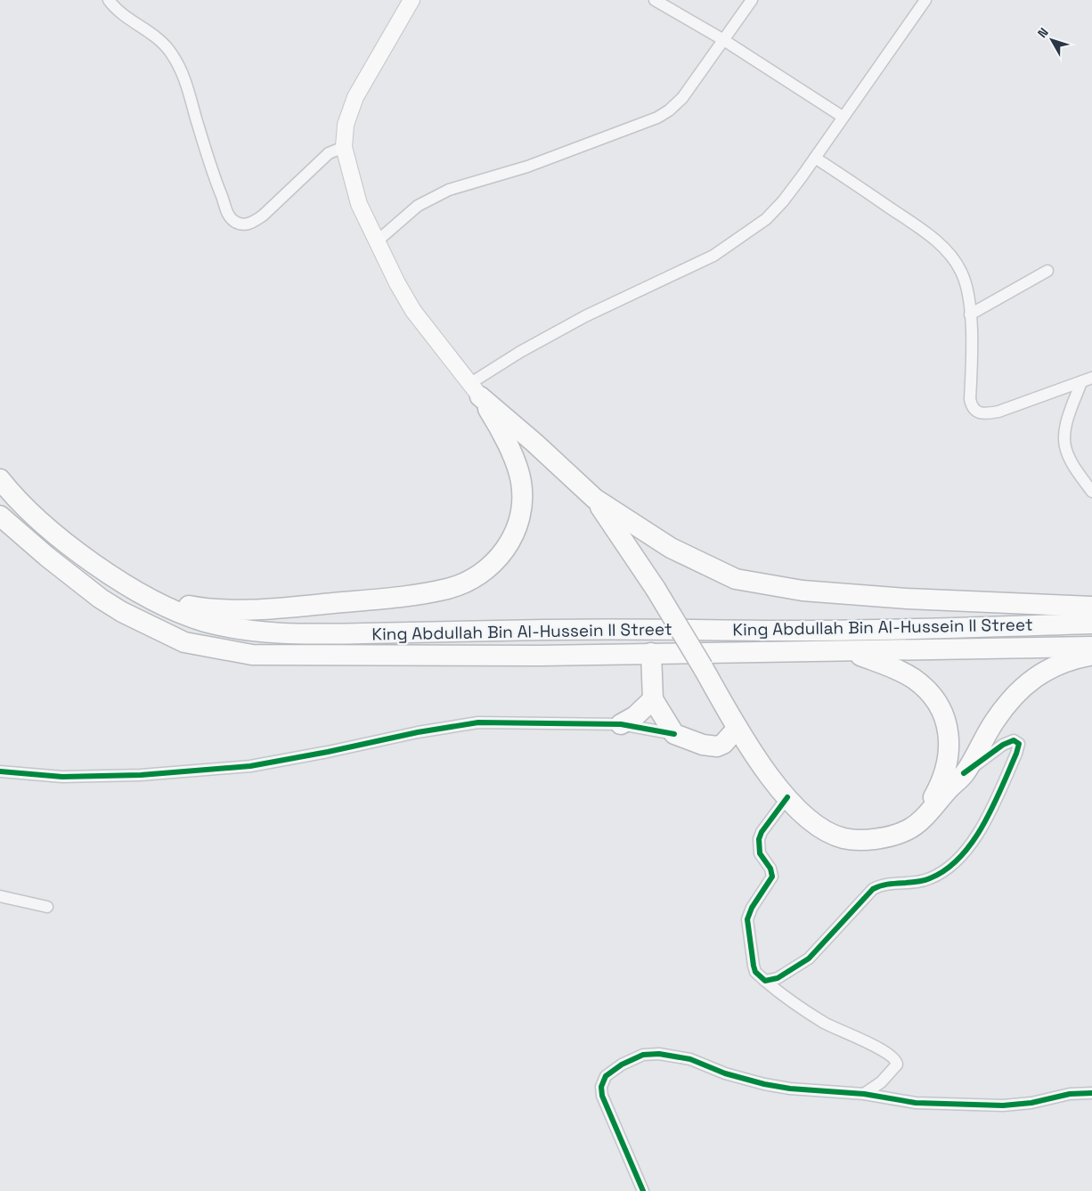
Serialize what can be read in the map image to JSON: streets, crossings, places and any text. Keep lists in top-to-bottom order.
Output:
{
  "streets": {
    "highway": ["King Abdullah Bin Al-Hussein II Street"]
  },
  "north": "top left"
}
